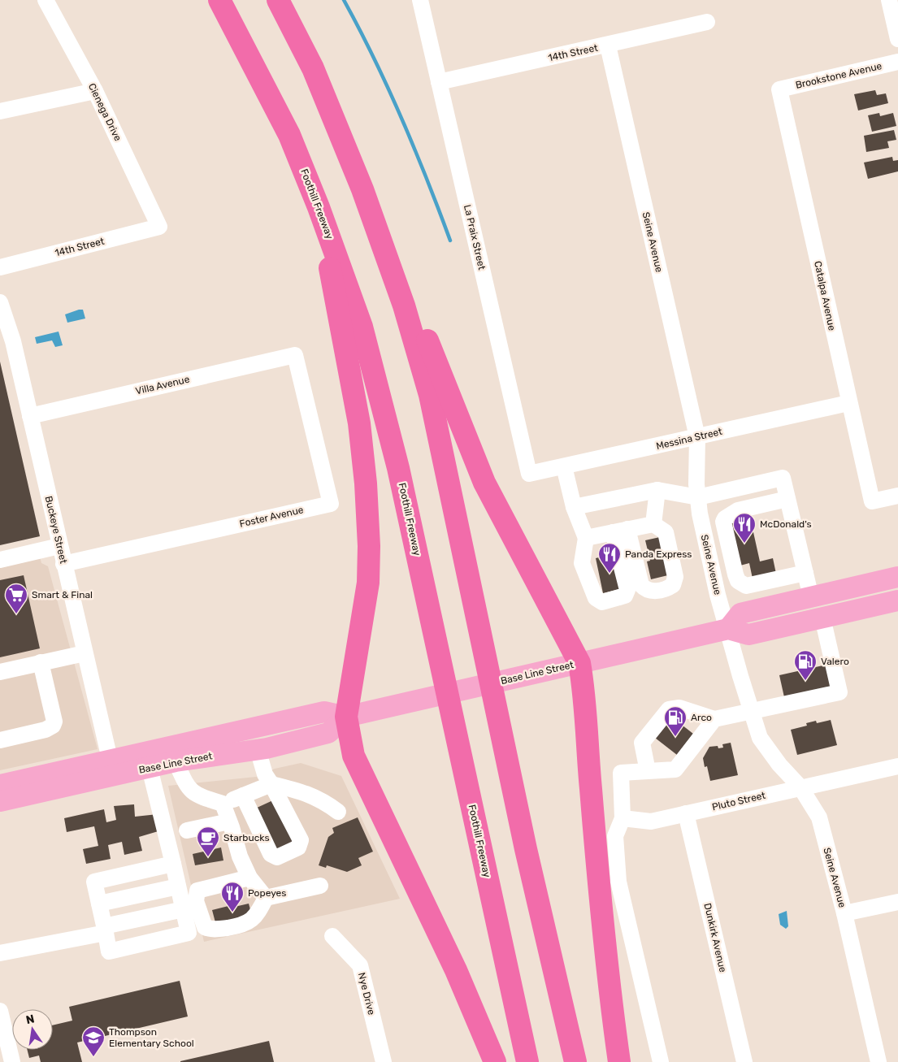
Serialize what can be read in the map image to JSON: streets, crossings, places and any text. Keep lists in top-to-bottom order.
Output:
{
  "streets": {
    "highway": ["Foothill Freeway"],
    "main road": ["Base Line Street"],
    "street": [
      "14th Street",
      "Brookstone Avenue",
      "Cienega Drive",
      "La Praix Street",
      "Seine Avenue",
      "Catalpa Avenue",
      "Villa Avenue",
      "Messina Street",
      "Foster Avenue",
      "Buckeye Street",
      "Pluto Street",
      "Dunkirk Avenue",
      "Nye Drive"
    ]
  },
  "crossings": [
    ["14th Street", "Cienega Drive"],
    ["14th Street", "La Praix Street"],
    ["14th Street", "Seine Avenue"],
    ["Brookstone Avenue", "Catalpa Avenue"],
    ["La Praix Street", "Messina Street"],
    ["Seine Avenue", "Messina Street"],
    ["Seine Avenue", "Base Line Street"],
    ["Seine Avenue", "Pluto Street"],
    ["Catalpa Avenue", "Messina Street"],
    ["Villa Avenue", "Foster Avenue"],
    ["Villa Avenue", "Buckeye Street"],
    ["Foster Avenue", "Buckeye Street"],
    ["Buckeye Street", "Base Line Street"],
    ["Pluto Street", "Dunkirk Avenue"]
  ],
  "places": {
    "restaurant": ["McDonald's", "Panda Express", "Popeyes"],
    "supermarket": ["Smart & Final"],
    "fuel station": ["Valero", "Arco"],
    "cafe": ["Starbucks"],
    "school or university": ["Thompson Elementary School"]
  },
  "north": "top"
}
